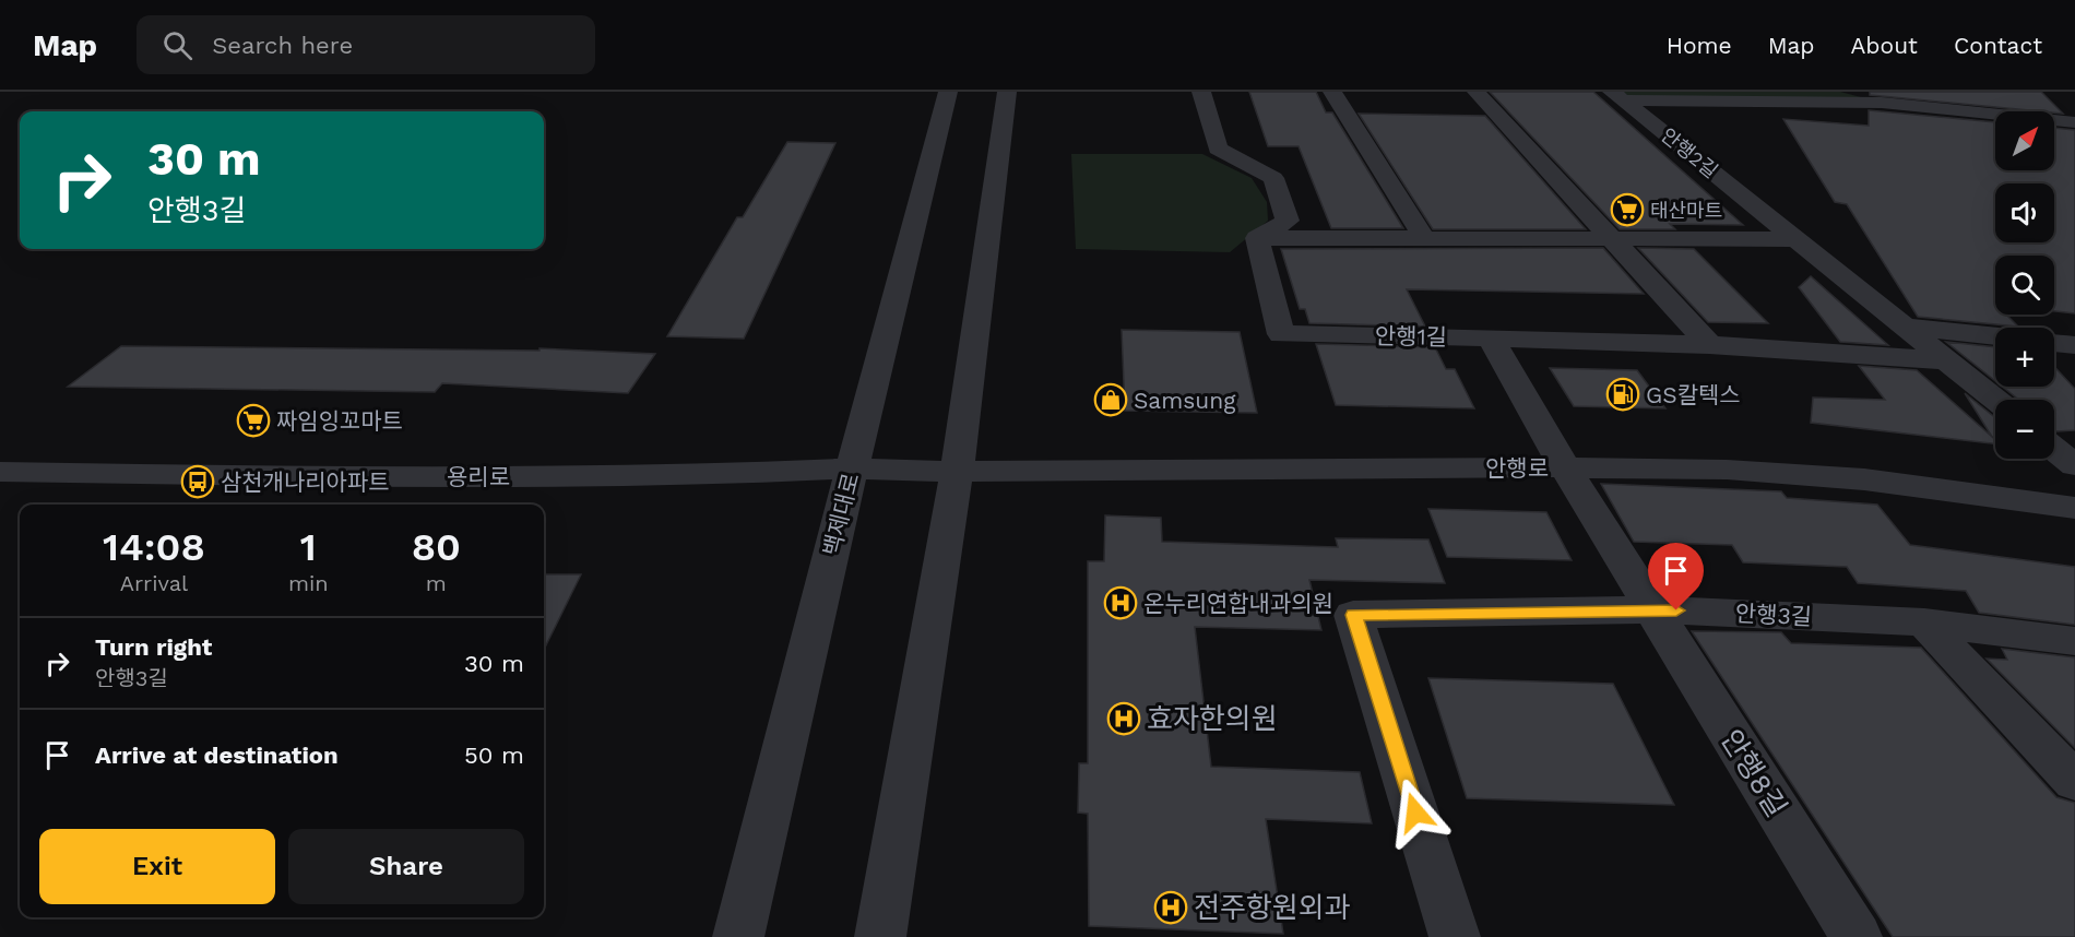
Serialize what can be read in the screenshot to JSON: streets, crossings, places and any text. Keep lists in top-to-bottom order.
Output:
{
  "streets": {
    "street": [
      "안행2길",
      "안행1길",
      "안행로",
      "용리로",
      "백제대로",
      "안행3길",
      "안행8길"
    ]
  },
  "crossings": [
    ["안행로", "용리로"],
    ["안행로", "안행8길"],
    ["용리로", "백제대로"],
    ["안행3길", "안행8길"]
  ],
  "places": {
    "supermarket": ["태산마트", "짜임잉꼬마트"],
    "fuel station": ["GS칼텍스"],
    "shop": ["Samsung"],
    "bus stop": ["삼천개나리아파트"],
    "hospital": ["온누리연합내과의원", "효자한의원", "전주항원외과"]
  },
  "north": "top right",
  "page": {
    "header": "Map",
    "search": "Search here",
    "nav": [
      "Home",
      "Map",
      "About",
      "Contact"
    ],
    "map_buttons": ["+", "−"],
    "turn": ["30 m", "안행3길"],
    "eta": [
      "14:08",
      "Arrival",
      "1",
      "min",
      "80",
      "m"
    ],
    "list": [
      {
        "name": "Turn right",
        "note": "안행3길",
        "value": "30 m"
      },
      {
        "name": "Arrive at destination",
        "value": "50 m"
      }
    ],
    "buttons": ["Exit", "Share"]
  }
}
